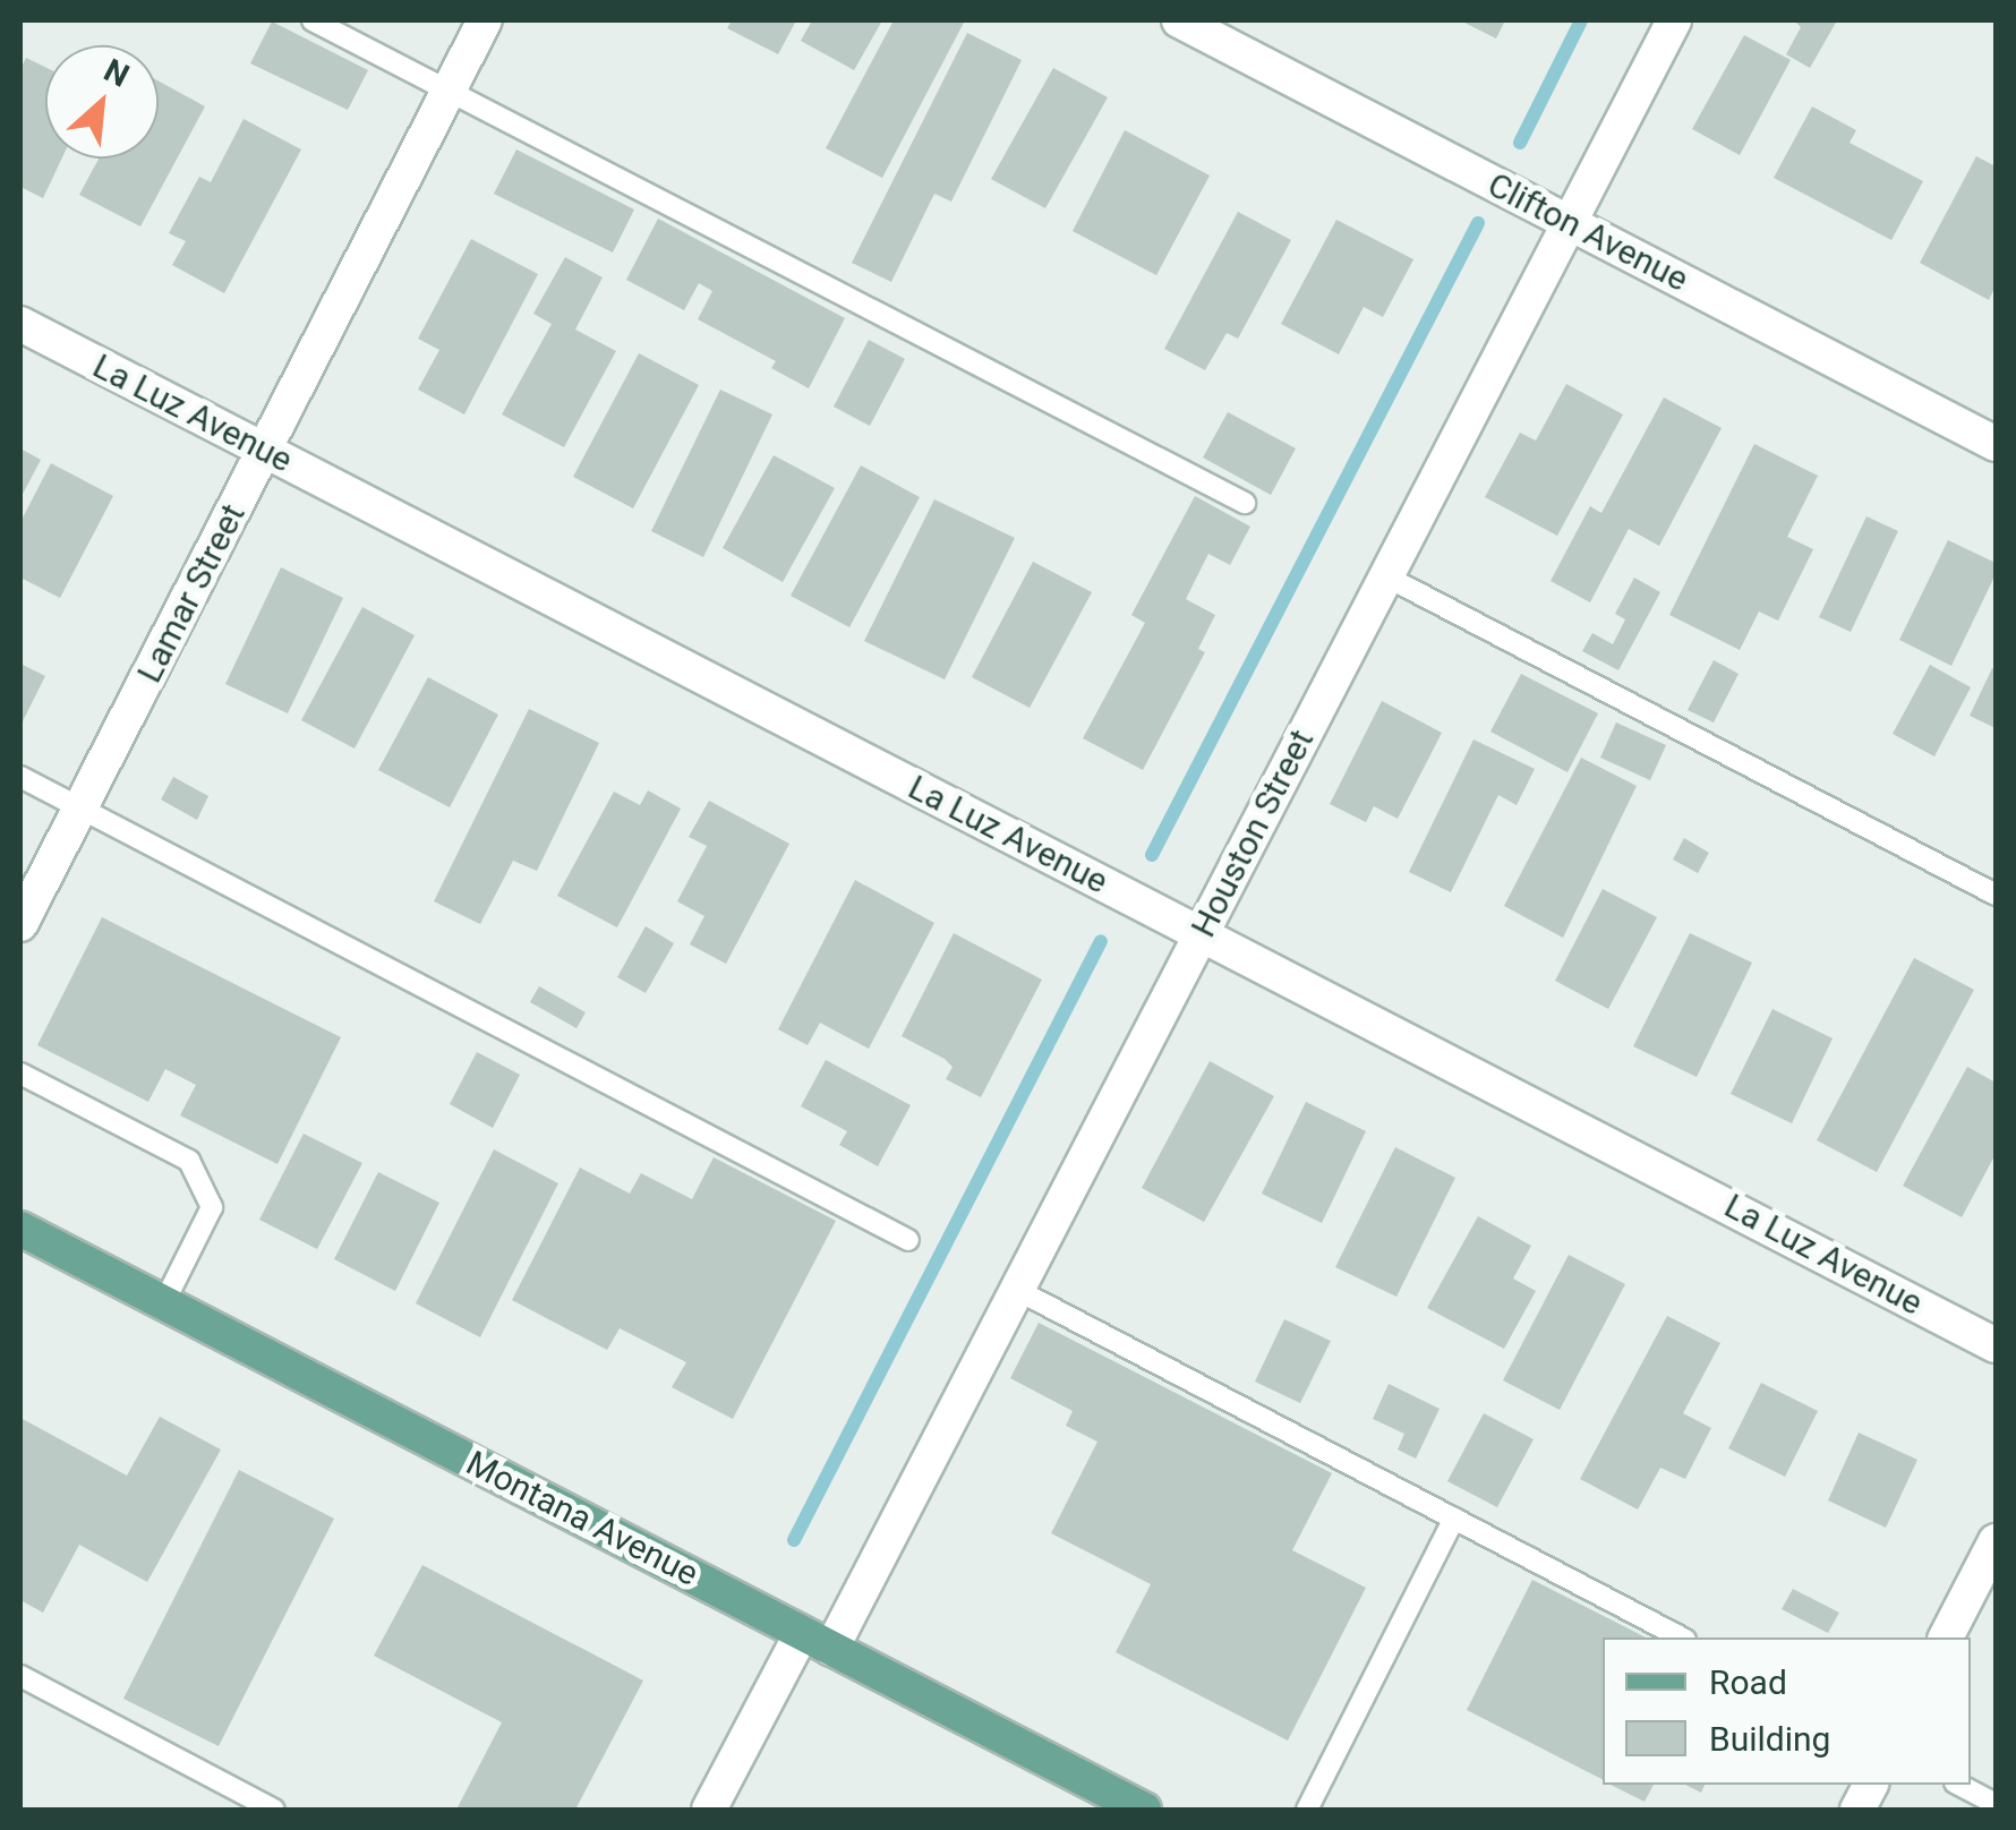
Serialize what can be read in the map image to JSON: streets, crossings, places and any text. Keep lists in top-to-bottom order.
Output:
{
  "streets": {
    "main road": ["Montana Avenue"],
    "street": [
      "Clifton Avenue",
      "La Luz Avenue",
      "Lamar Street",
      "Houston Street"
    ]
  },
  "crossings": [
    ["Clifton Avenue", "Houston Street"],
    ["La Luz Avenue", "Lamar Street"],
    ["La Luz Avenue", "Houston Street"],
    ["Houston Street", "Montana Avenue"]
  ],
  "legend": ["Road", "Building"],
  "north": "top right"
}
